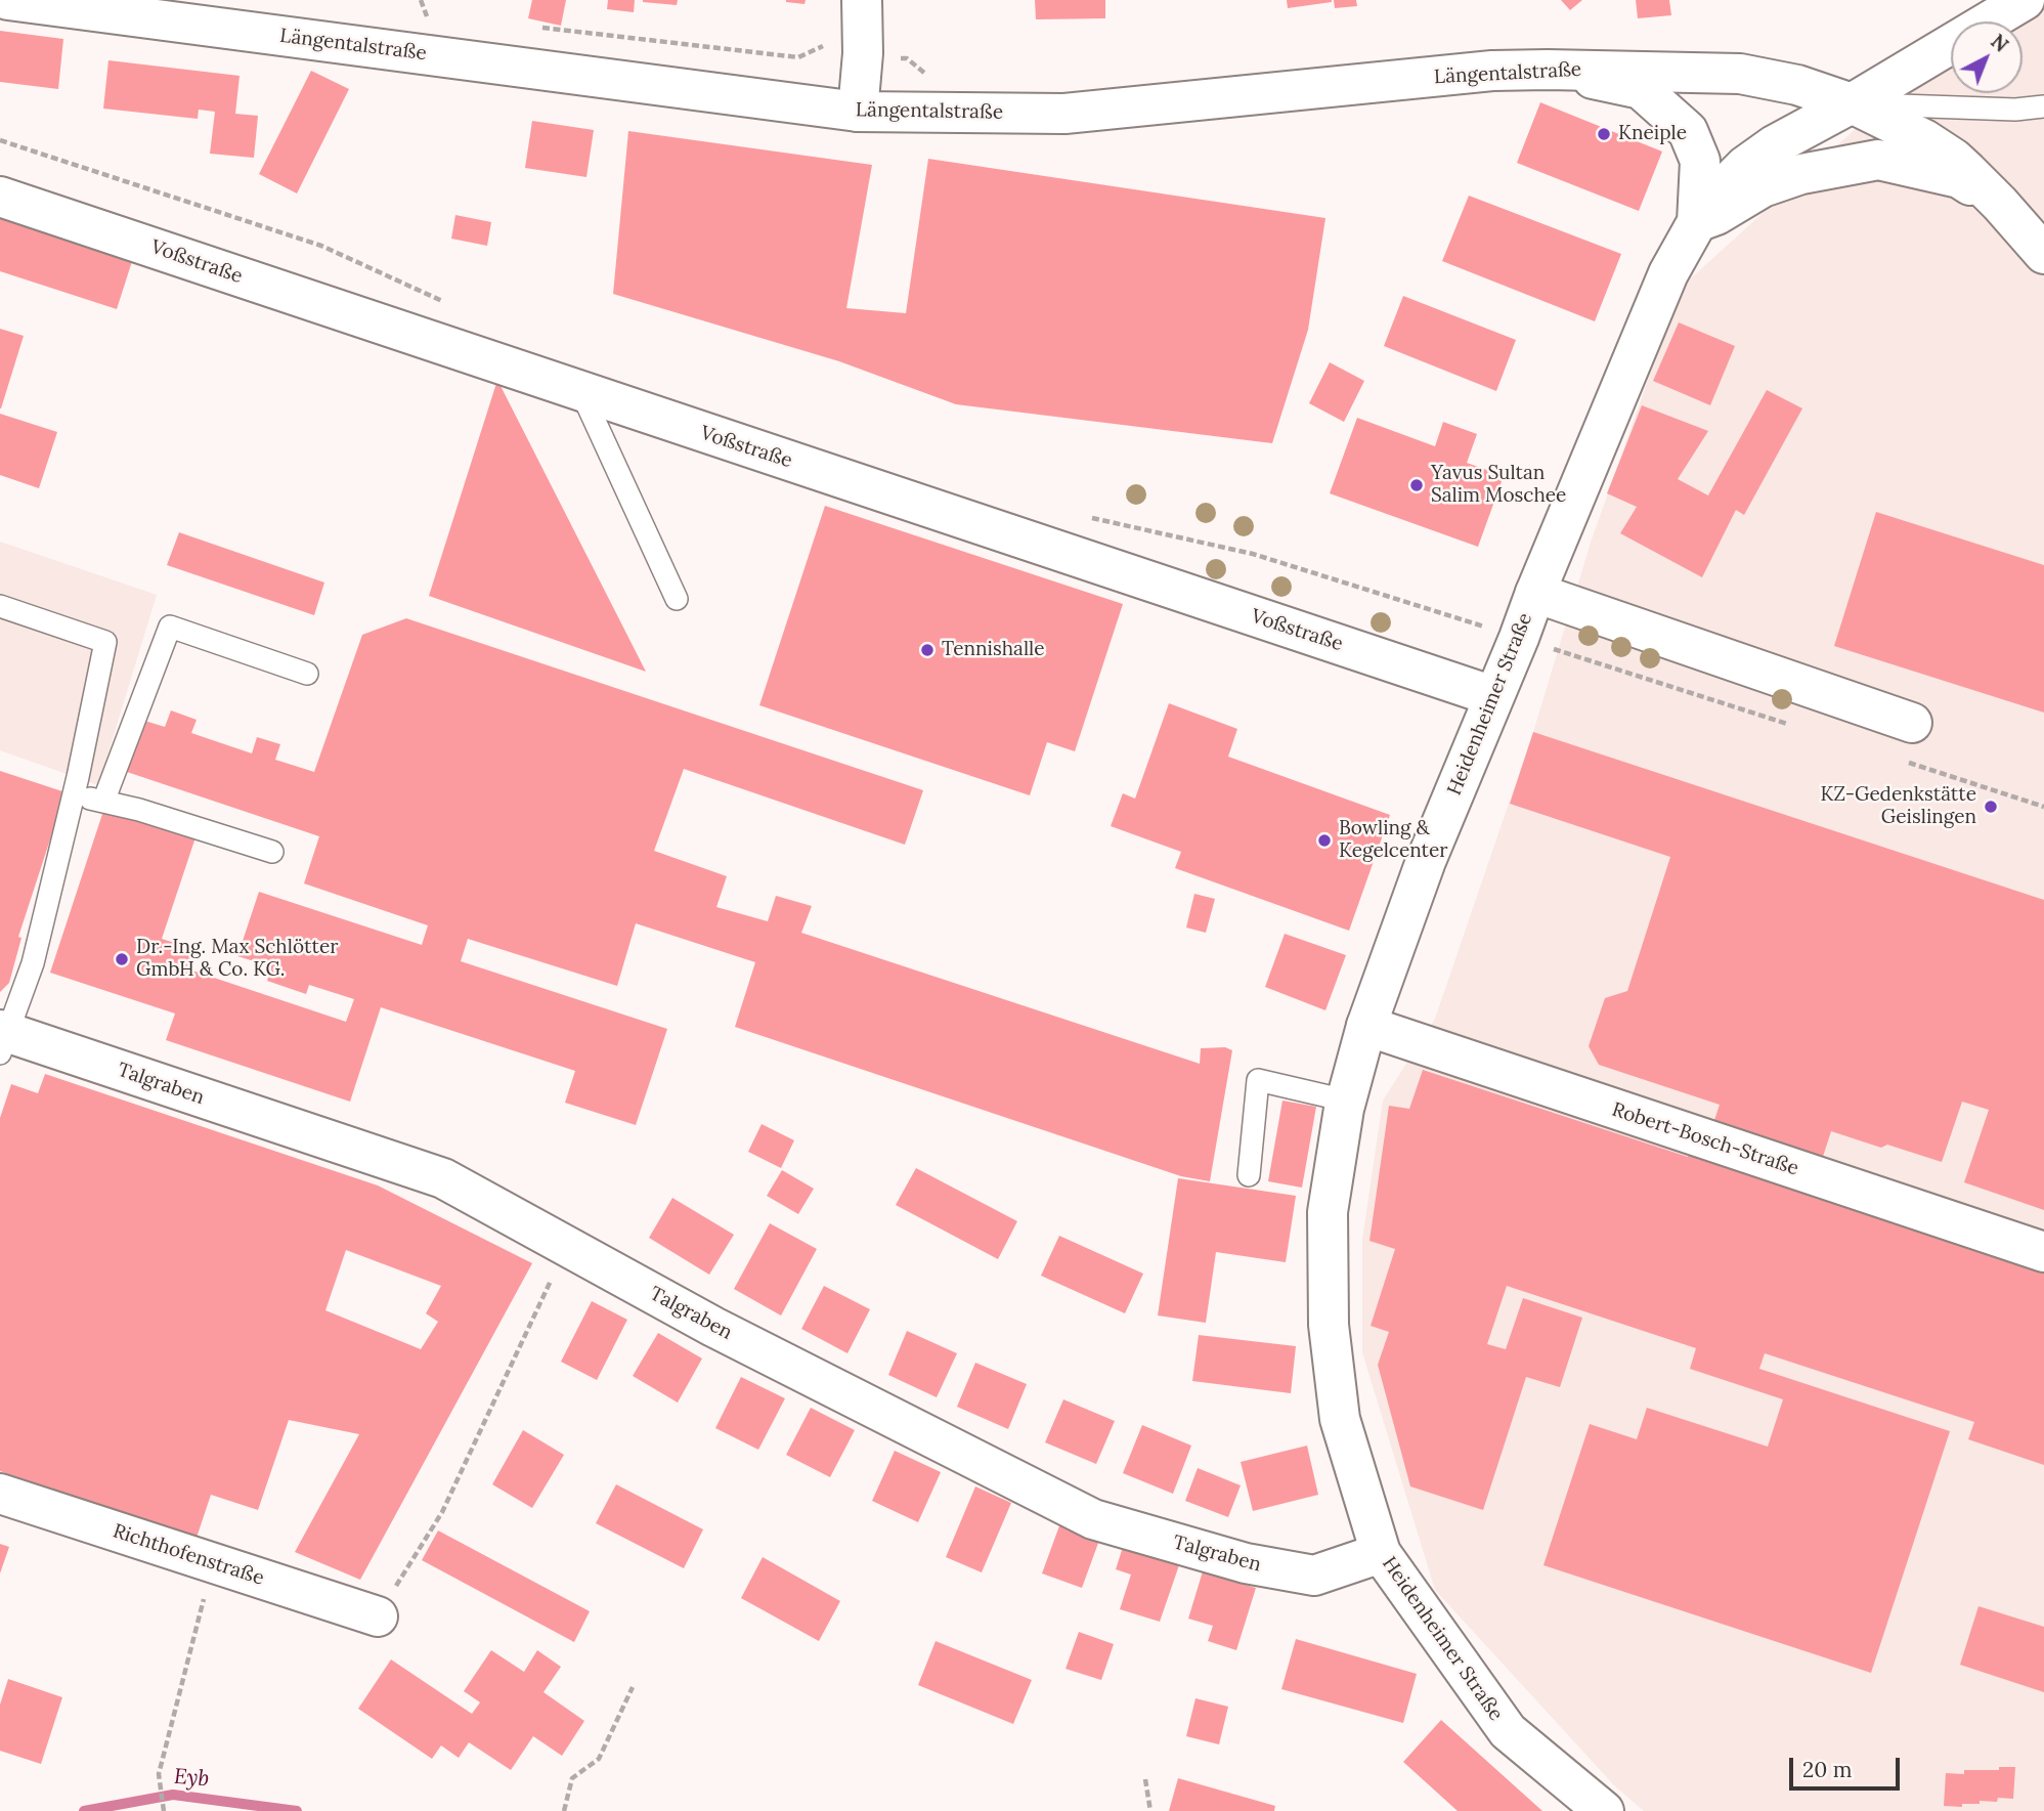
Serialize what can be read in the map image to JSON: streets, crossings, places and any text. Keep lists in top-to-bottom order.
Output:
{
  "streets": {
    "street": [
      "Längentalstraße",
      "Voßstraße",
      "Heidenheimer Straße",
      "Talgraben",
      "Robert-Bosch-Straße",
      "Richthofenstraße"
    ]
  },
  "crossings": [
    ["Längentalstraße", "Heidenheimer Straße"],
    ["Voßstraße", "Heidenheimer Straße"],
    ["Heidenheimer Straße", "Talgraben"],
    ["Heidenheimer Straße", "Robert-Bosch-Straße"]
  ],
  "water": ["Eyb"],
  "places": [
    "Kneiple",
    "Yavus Sultan Salim Moschee",
    "Tennishalle",
    "KZ-Gedenkstätte Geislingen",
    "Bowling & Kegelcenter",
    "Dr.-Ing. Max Schlötter GmbH & Co. KG."
  ],
  "scale_bar": "20 m",
  "north": "top right"
}
